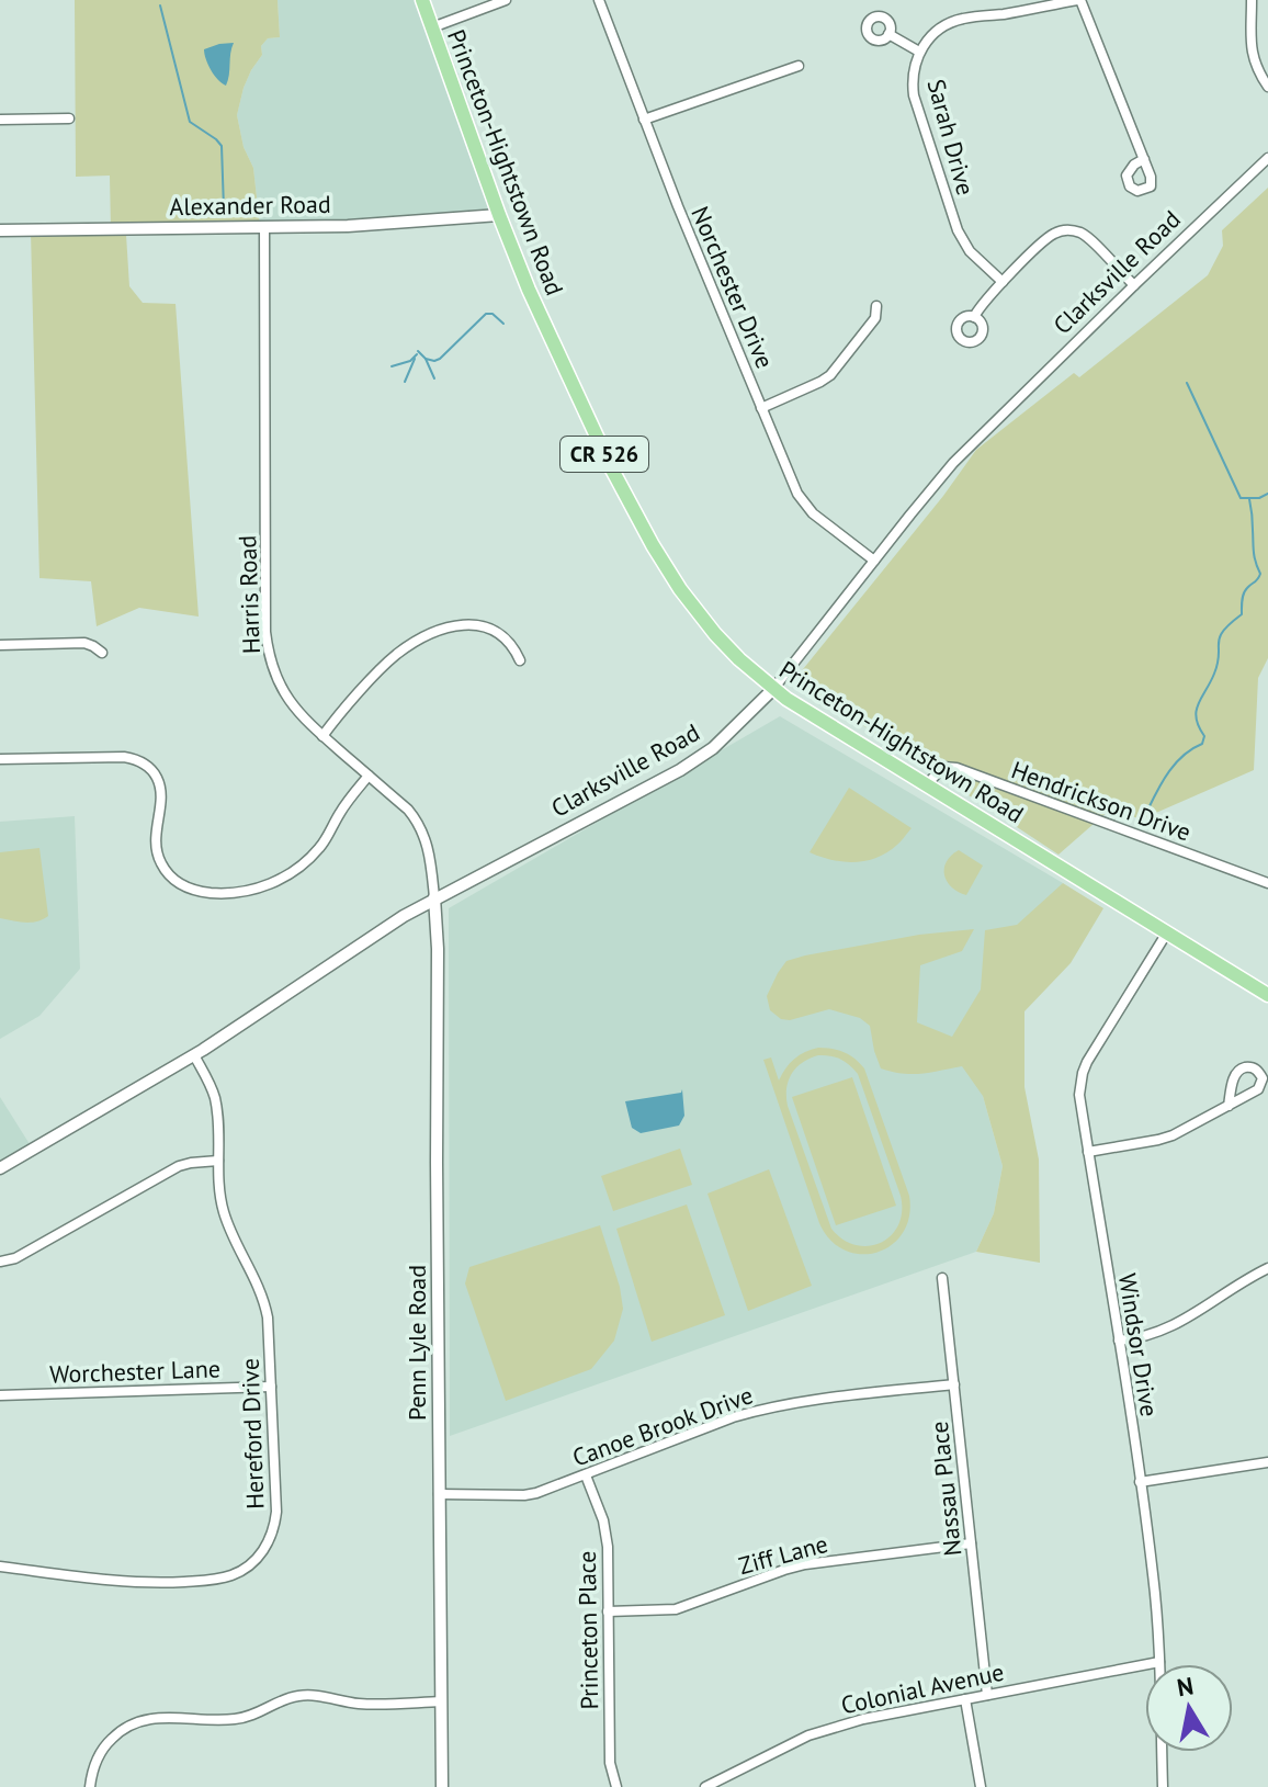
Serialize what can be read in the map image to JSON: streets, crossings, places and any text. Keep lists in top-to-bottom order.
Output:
{
  "streets": {
    "main road": ["Princeton-Hightstown Road", "CR 526"],
    "street": [
      "Sarah Drive",
      "Alexander Road",
      "Clarksville Road",
      "Norchester Drive",
      "Harris Road",
      "Hendrickson Drive",
      "Penn Lyle Road",
      "Windsor Drive",
      "Worchester Lane",
      "Canoe Brook Drive",
      "Hereford Drive",
      "Nassau Place",
      "Ziff Lane",
      "Princeton Place",
      "Colonial Avenue"
    ]
  },
  "crossings": [
    ["Princeton-Hightstown Road", "Alexander Road"],
    ["Princeton-Hightstown Road", "Clarksville Road"],
    ["Princeton-Hightstown Road", "Hendrickson Drive"],
    ["Princeton-Hightstown Road", "Windsor Drive"],
    ["Alexander Road", "Harris Road"],
    ["Clarksville Road", "Norchester Drive"],
    ["Clarksville Road", "Harris Road"],
    ["Clarksville Road", "Penn Lyle Road"],
    ["Clarksville Road", "Hereford Drive"],
    ["Harris Road", "Penn Lyle Road"],
    ["Penn Lyle Road", "Canoe Brook Drive"],
    ["Windsor Drive", "Colonial Avenue"],
    ["Worchester Lane", "Hereford Drive"],
    ["Canoe Brook Drive", "Nassau Place"],
    ["Canoe Brook Drive", "Princeton Place"],
    ["Nassau Place", "Ziff Lane"],
    ["Nassau Place", "Colonial Avenue"],
    ["Ziff Lane", "Princeton Place"]
  ],
  "north": "top"
}
